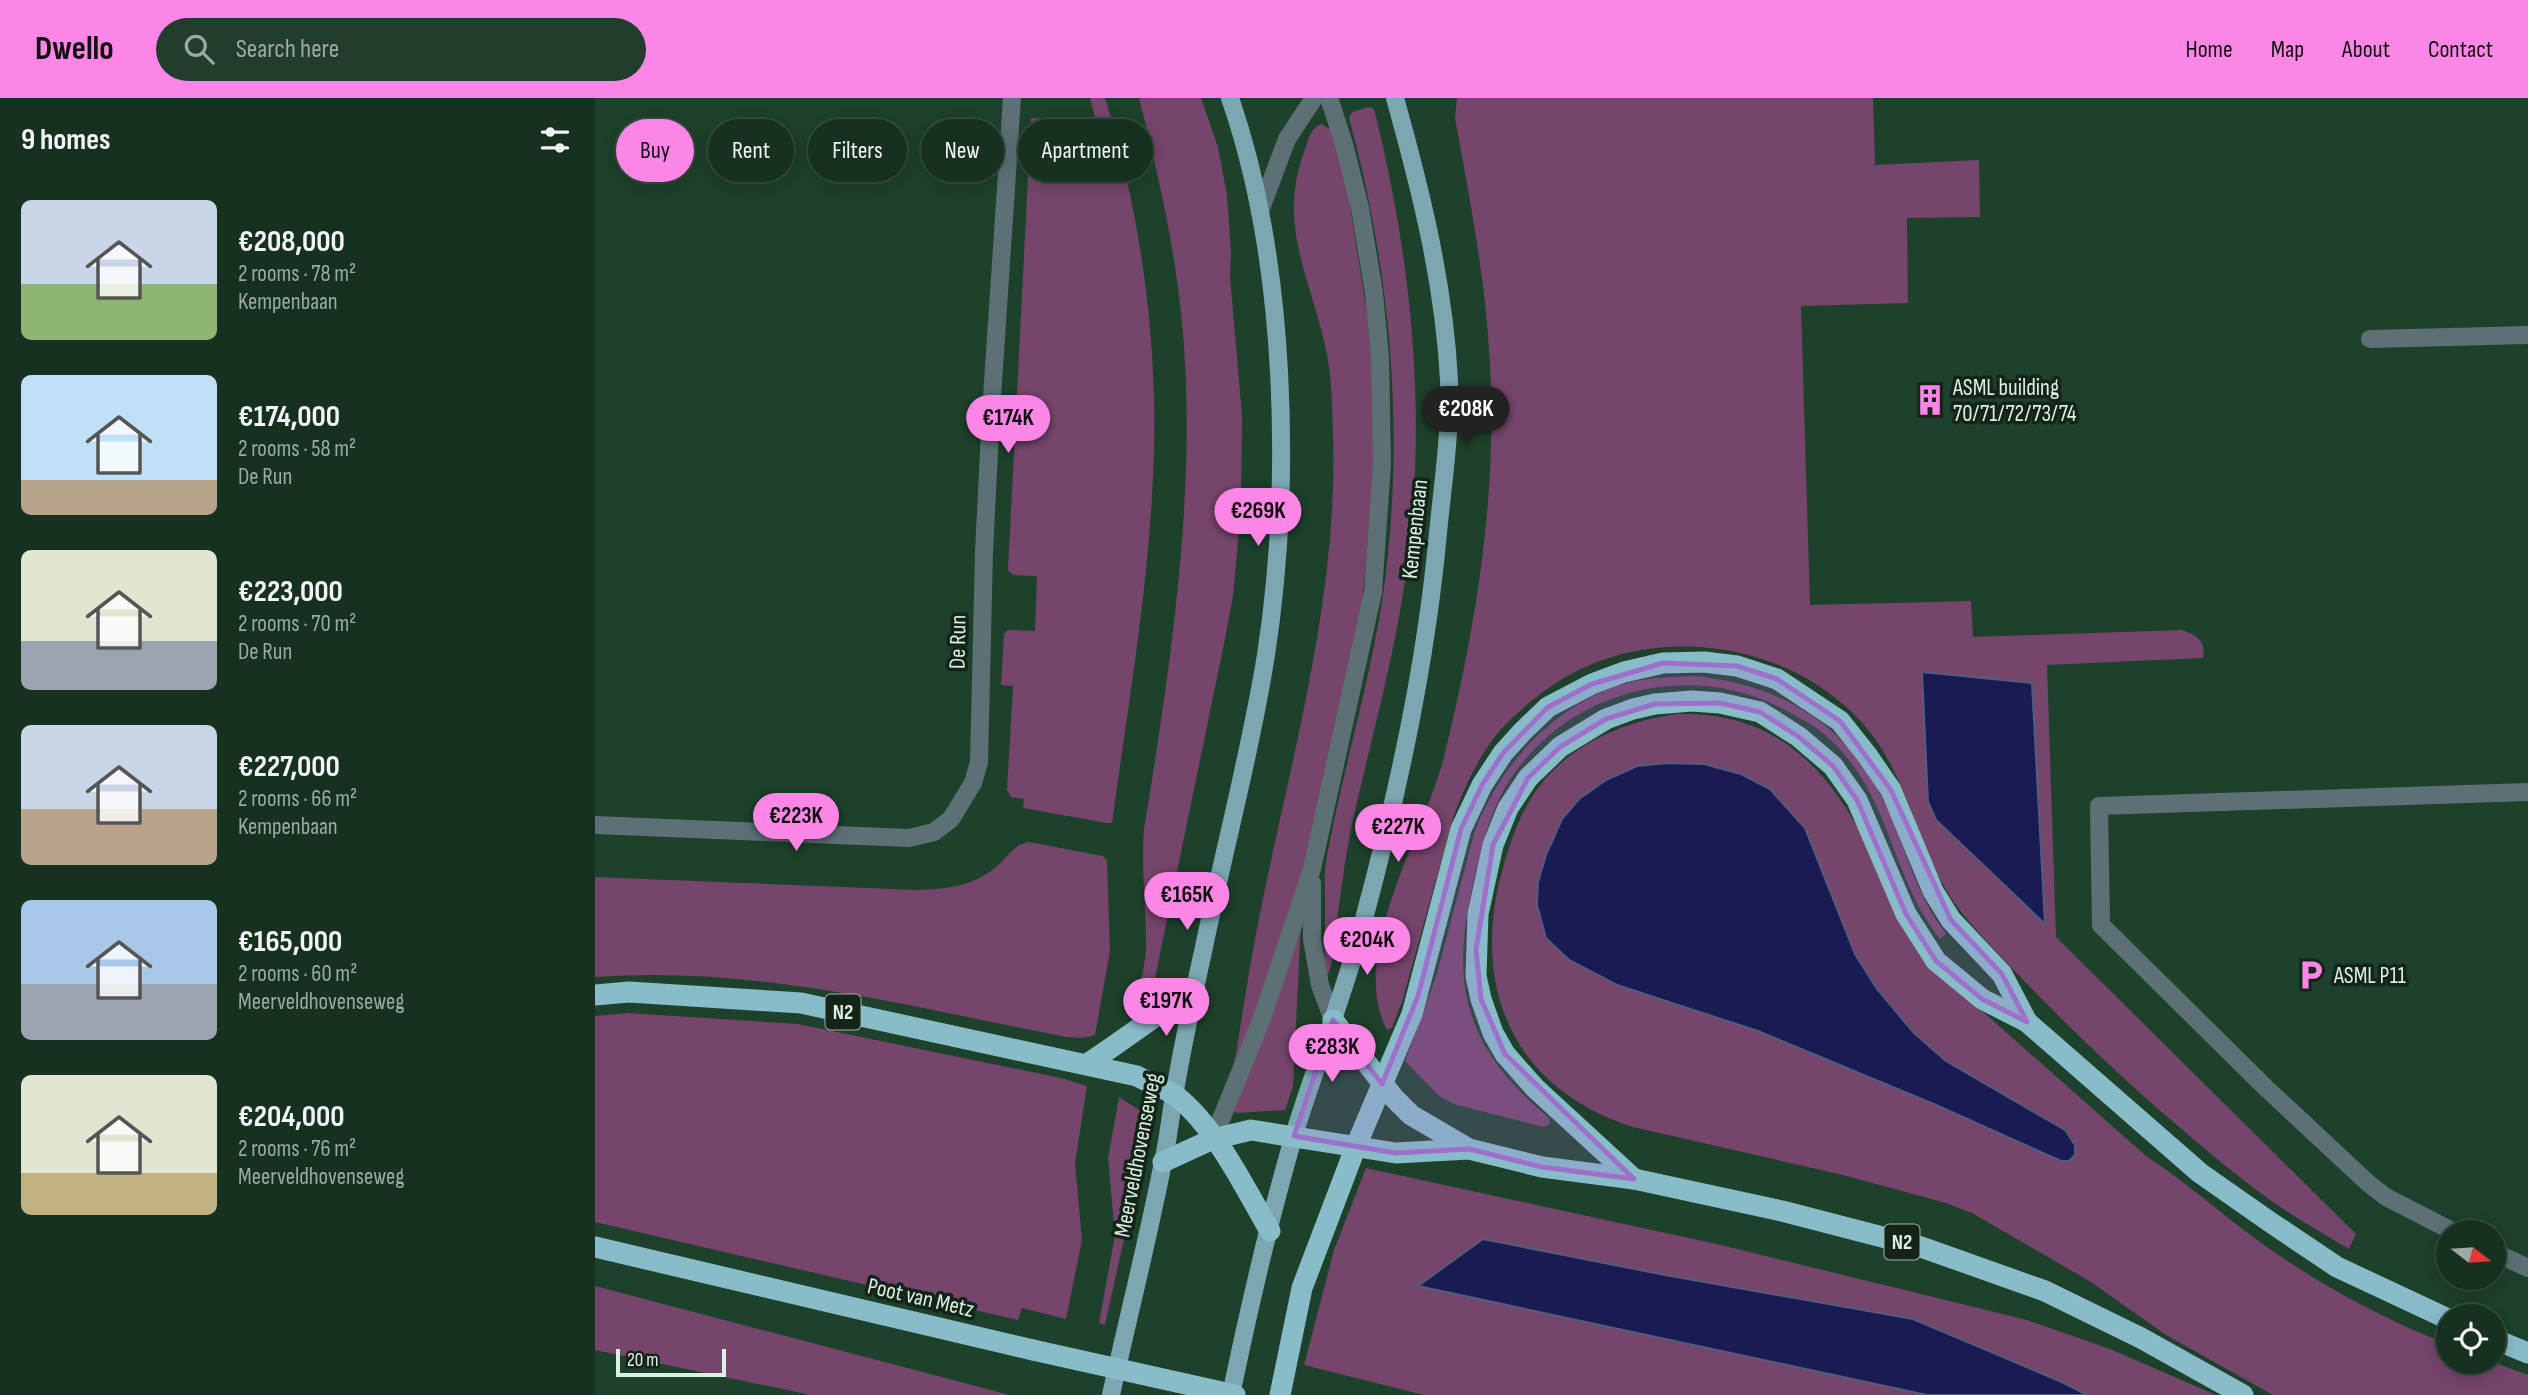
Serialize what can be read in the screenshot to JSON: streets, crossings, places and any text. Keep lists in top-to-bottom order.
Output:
{
  "streets": {
    "highway": ["N2", "Poot van Metz"],
    "main road": ["Kempenbaan", "Meerveldhovenseweg"],
    "street": ["De Run"]
  },
  "crossings": [
    ["Kempenbaan", "N2"],
    ["N2", "Meerveldhovenseweg"]
  ],
  "places": {
    "building": ["ASML building 70/71/72/73/74"],
    "parking": ["ASML P11"]
  },
  "scale_bar": "20 m",
  "north": "right",
  "page": {
    "header": "Dwello",
    "search": "Search here",
    "nav": [
      "Home",
      "Map",
      "About",
      "Contact"
    ],
    "heading": "9 homes",
    "chip": [
      "Buy",
      "Rent",
      "Filters",
      "New",
      "Apartment"
    ],
    "list": [
      {
        "name": "€208,000",
        "note": "2 rooms · 78 m² · Kempenbaan"
      },
      {
        "name": "€174,000",
        "note": "2 rooms · 58 m² · De Run"
      },
      {
        "name": "€223,000",
        "note": "2 rooms · 70 m² · De Run"
      },
      {
        "name": "€227,000",
        "note": "2 rooms · 66 m² · Kempenbaan"
      },
      {
        "name": "€165,000",
        "note": "2 rooms · 60 m² · Meerveldhovenseweg"
      },
      {
        "name": "€204,000",
        "note": "2 rooms · 76 m² · Meerveldhovenseweg"
      }
    ],
    "price": [
      "€208K",
      "€174K",
      "€269K",
      "€223K",
      "€227K",
      "€165K",
      "€204K",
      "€197K",
      "€283K"
    ],
    "scale": "20 m"
  }
}
